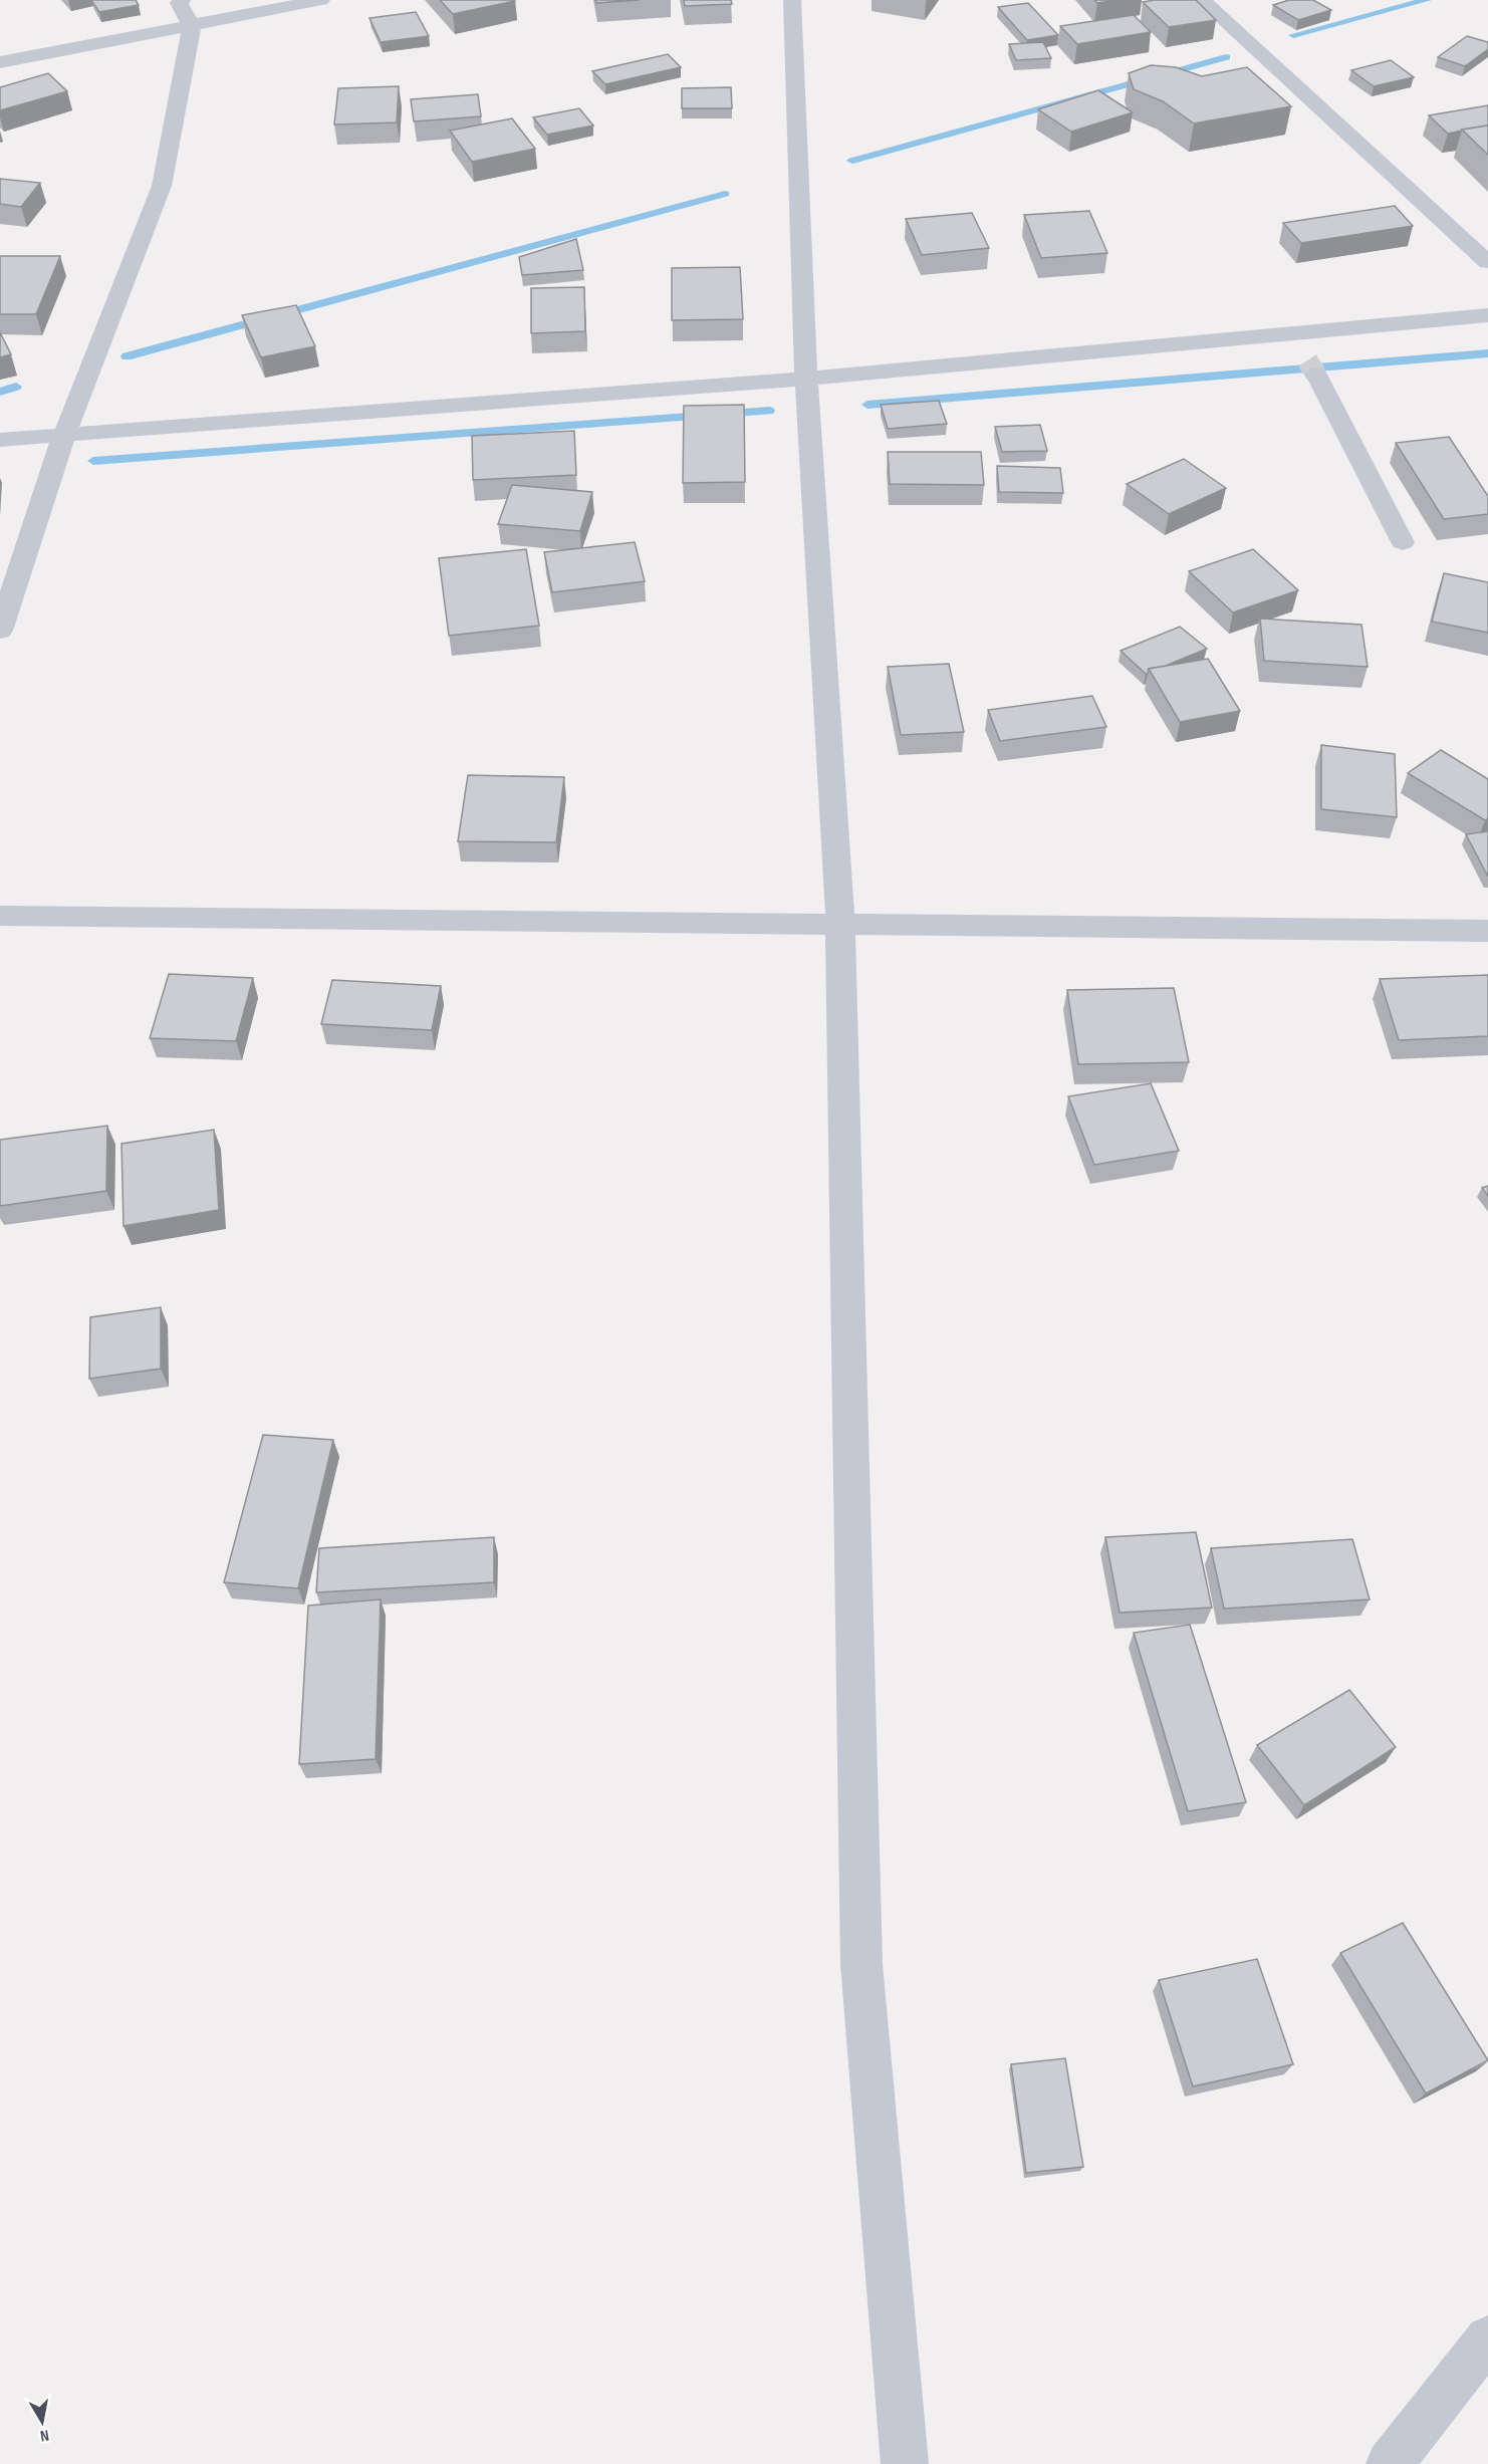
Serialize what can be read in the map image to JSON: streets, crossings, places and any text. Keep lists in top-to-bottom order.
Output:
{
  "north": "bottom"
}
